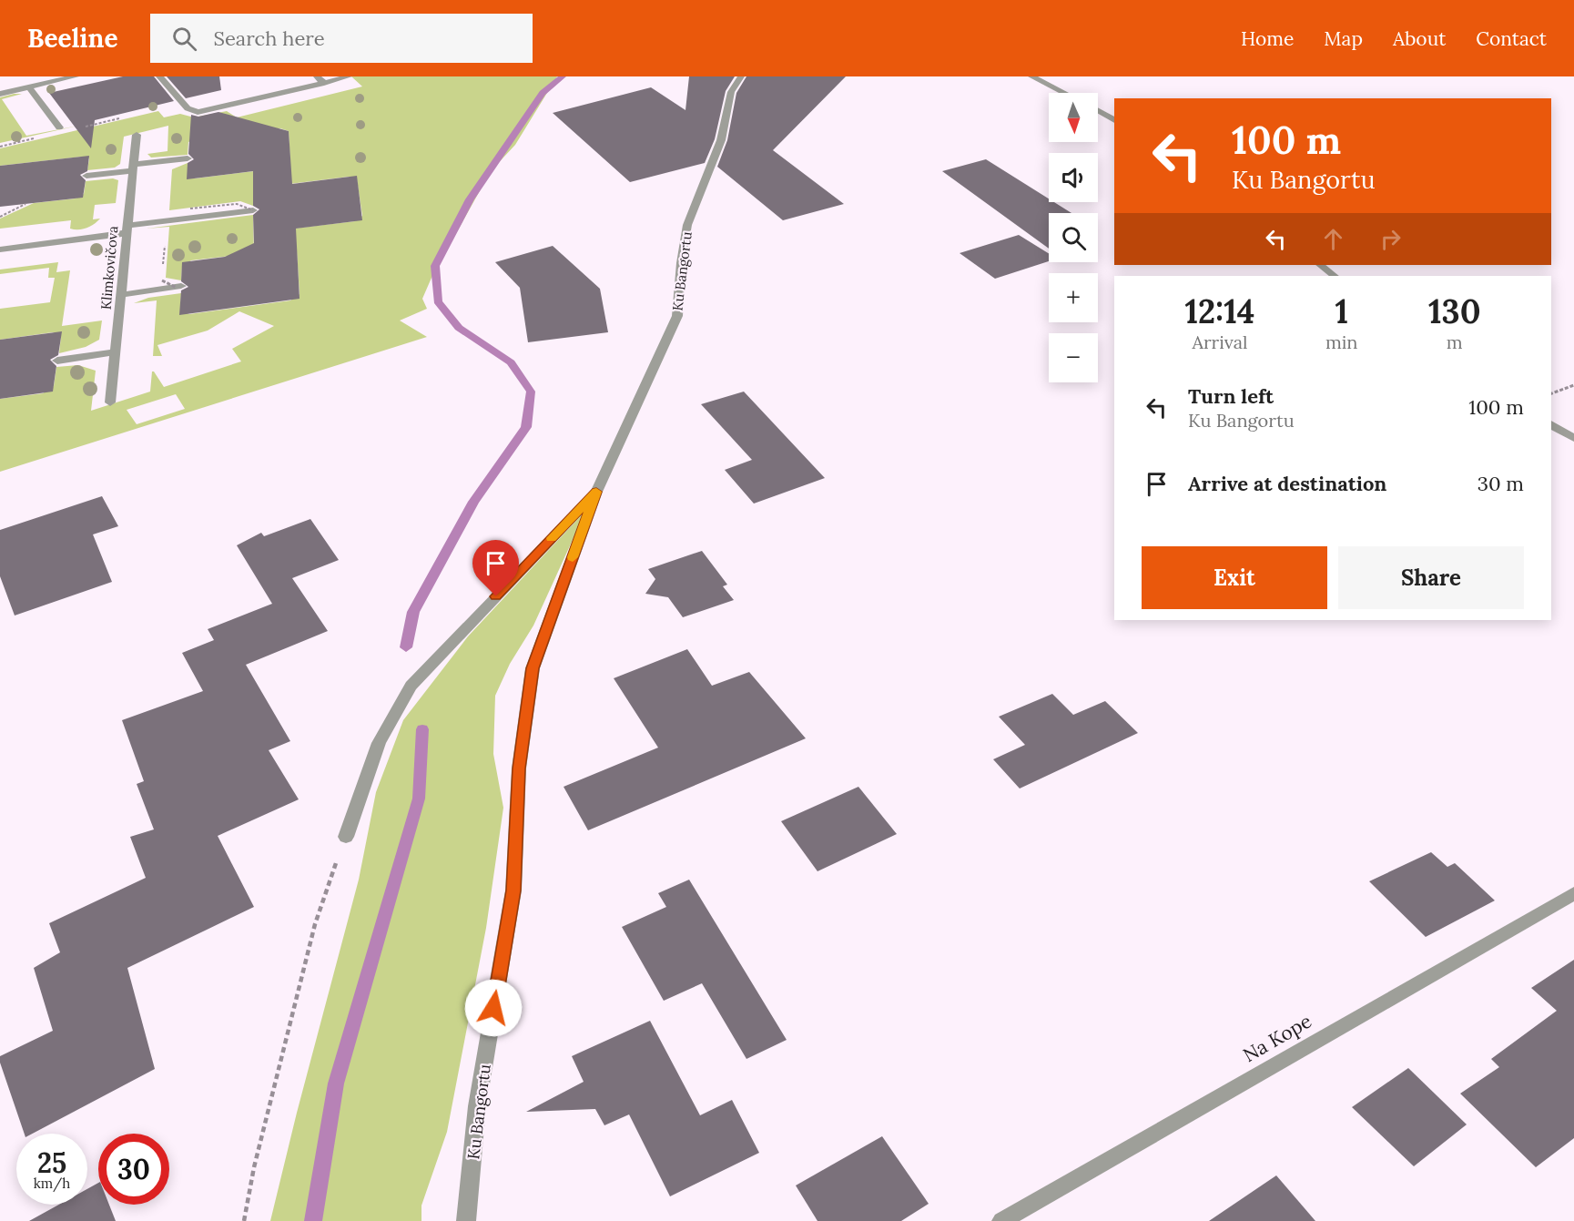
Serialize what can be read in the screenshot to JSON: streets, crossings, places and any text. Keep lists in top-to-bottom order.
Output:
{
  "streets": {
    "street": ["Klimkovičova", "Ku Bangortu", "Na Kope"]
  },
  "north": "bottom",
  "page": {
    "header": "Beeline",
    "search": "Search here",
    "nav": [
      "Home",
      "Map",
      "About",
      "Contact"
    ],
    "map_buttons": ["+", "−"],
    "turn": ["100 m", "Ku Bangortu"],
    "eta": [
      "12:14",
      "Arrival",
      "1",
      "min",
      "130",
      "m"
    ],
    "list": [
      {
        "name": "Turn left",
        "note": "Ku Bangortu",
        "value": "100 m"
      },
      {
        "name": "Arrive at destination",
        "value": "30 m"
      }
    ],
    "buttons": ["Exit", "Share"],
    "speed": "25 km/h",
    "limit": "30"
  }
}
